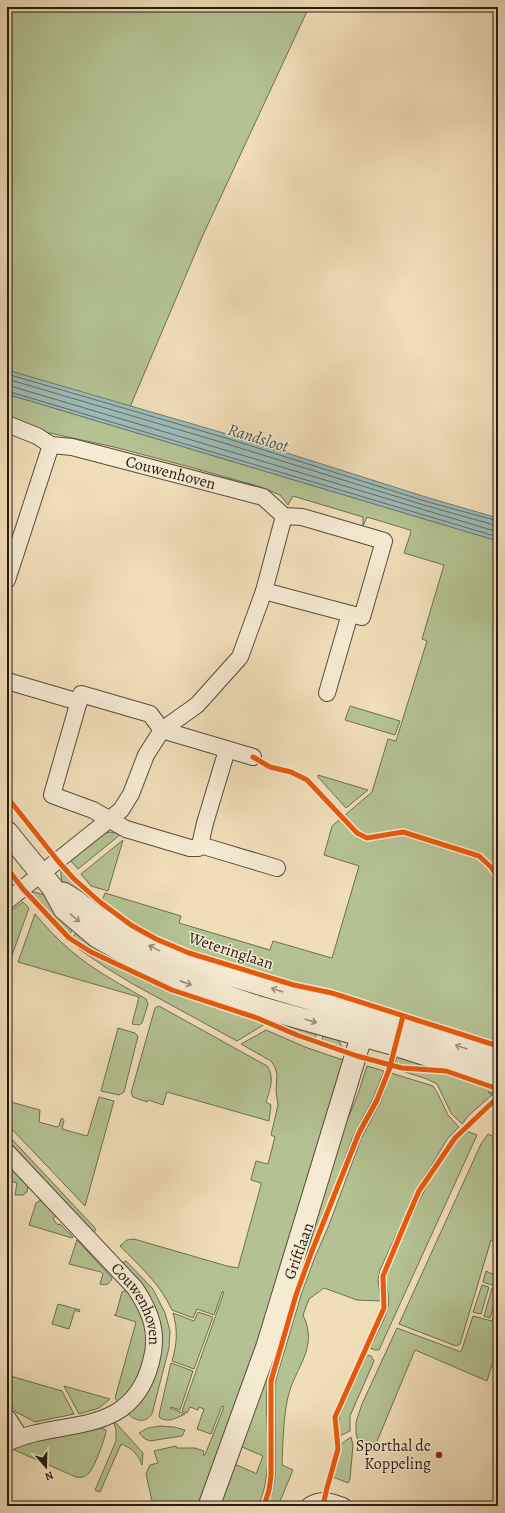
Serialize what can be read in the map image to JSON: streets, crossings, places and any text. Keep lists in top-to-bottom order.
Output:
{
  "streets": {
    "street": ["Couwenhoven", "Weteringlaan", "Griftlaan"]
  },
  "crossings": [
    ["Weteringlaan", "Griftlaan"]
  ],
  "water": ["Randsloot"],
  "places": ["Sporthal de Koppeling"],
  "north": "bottom"
}
